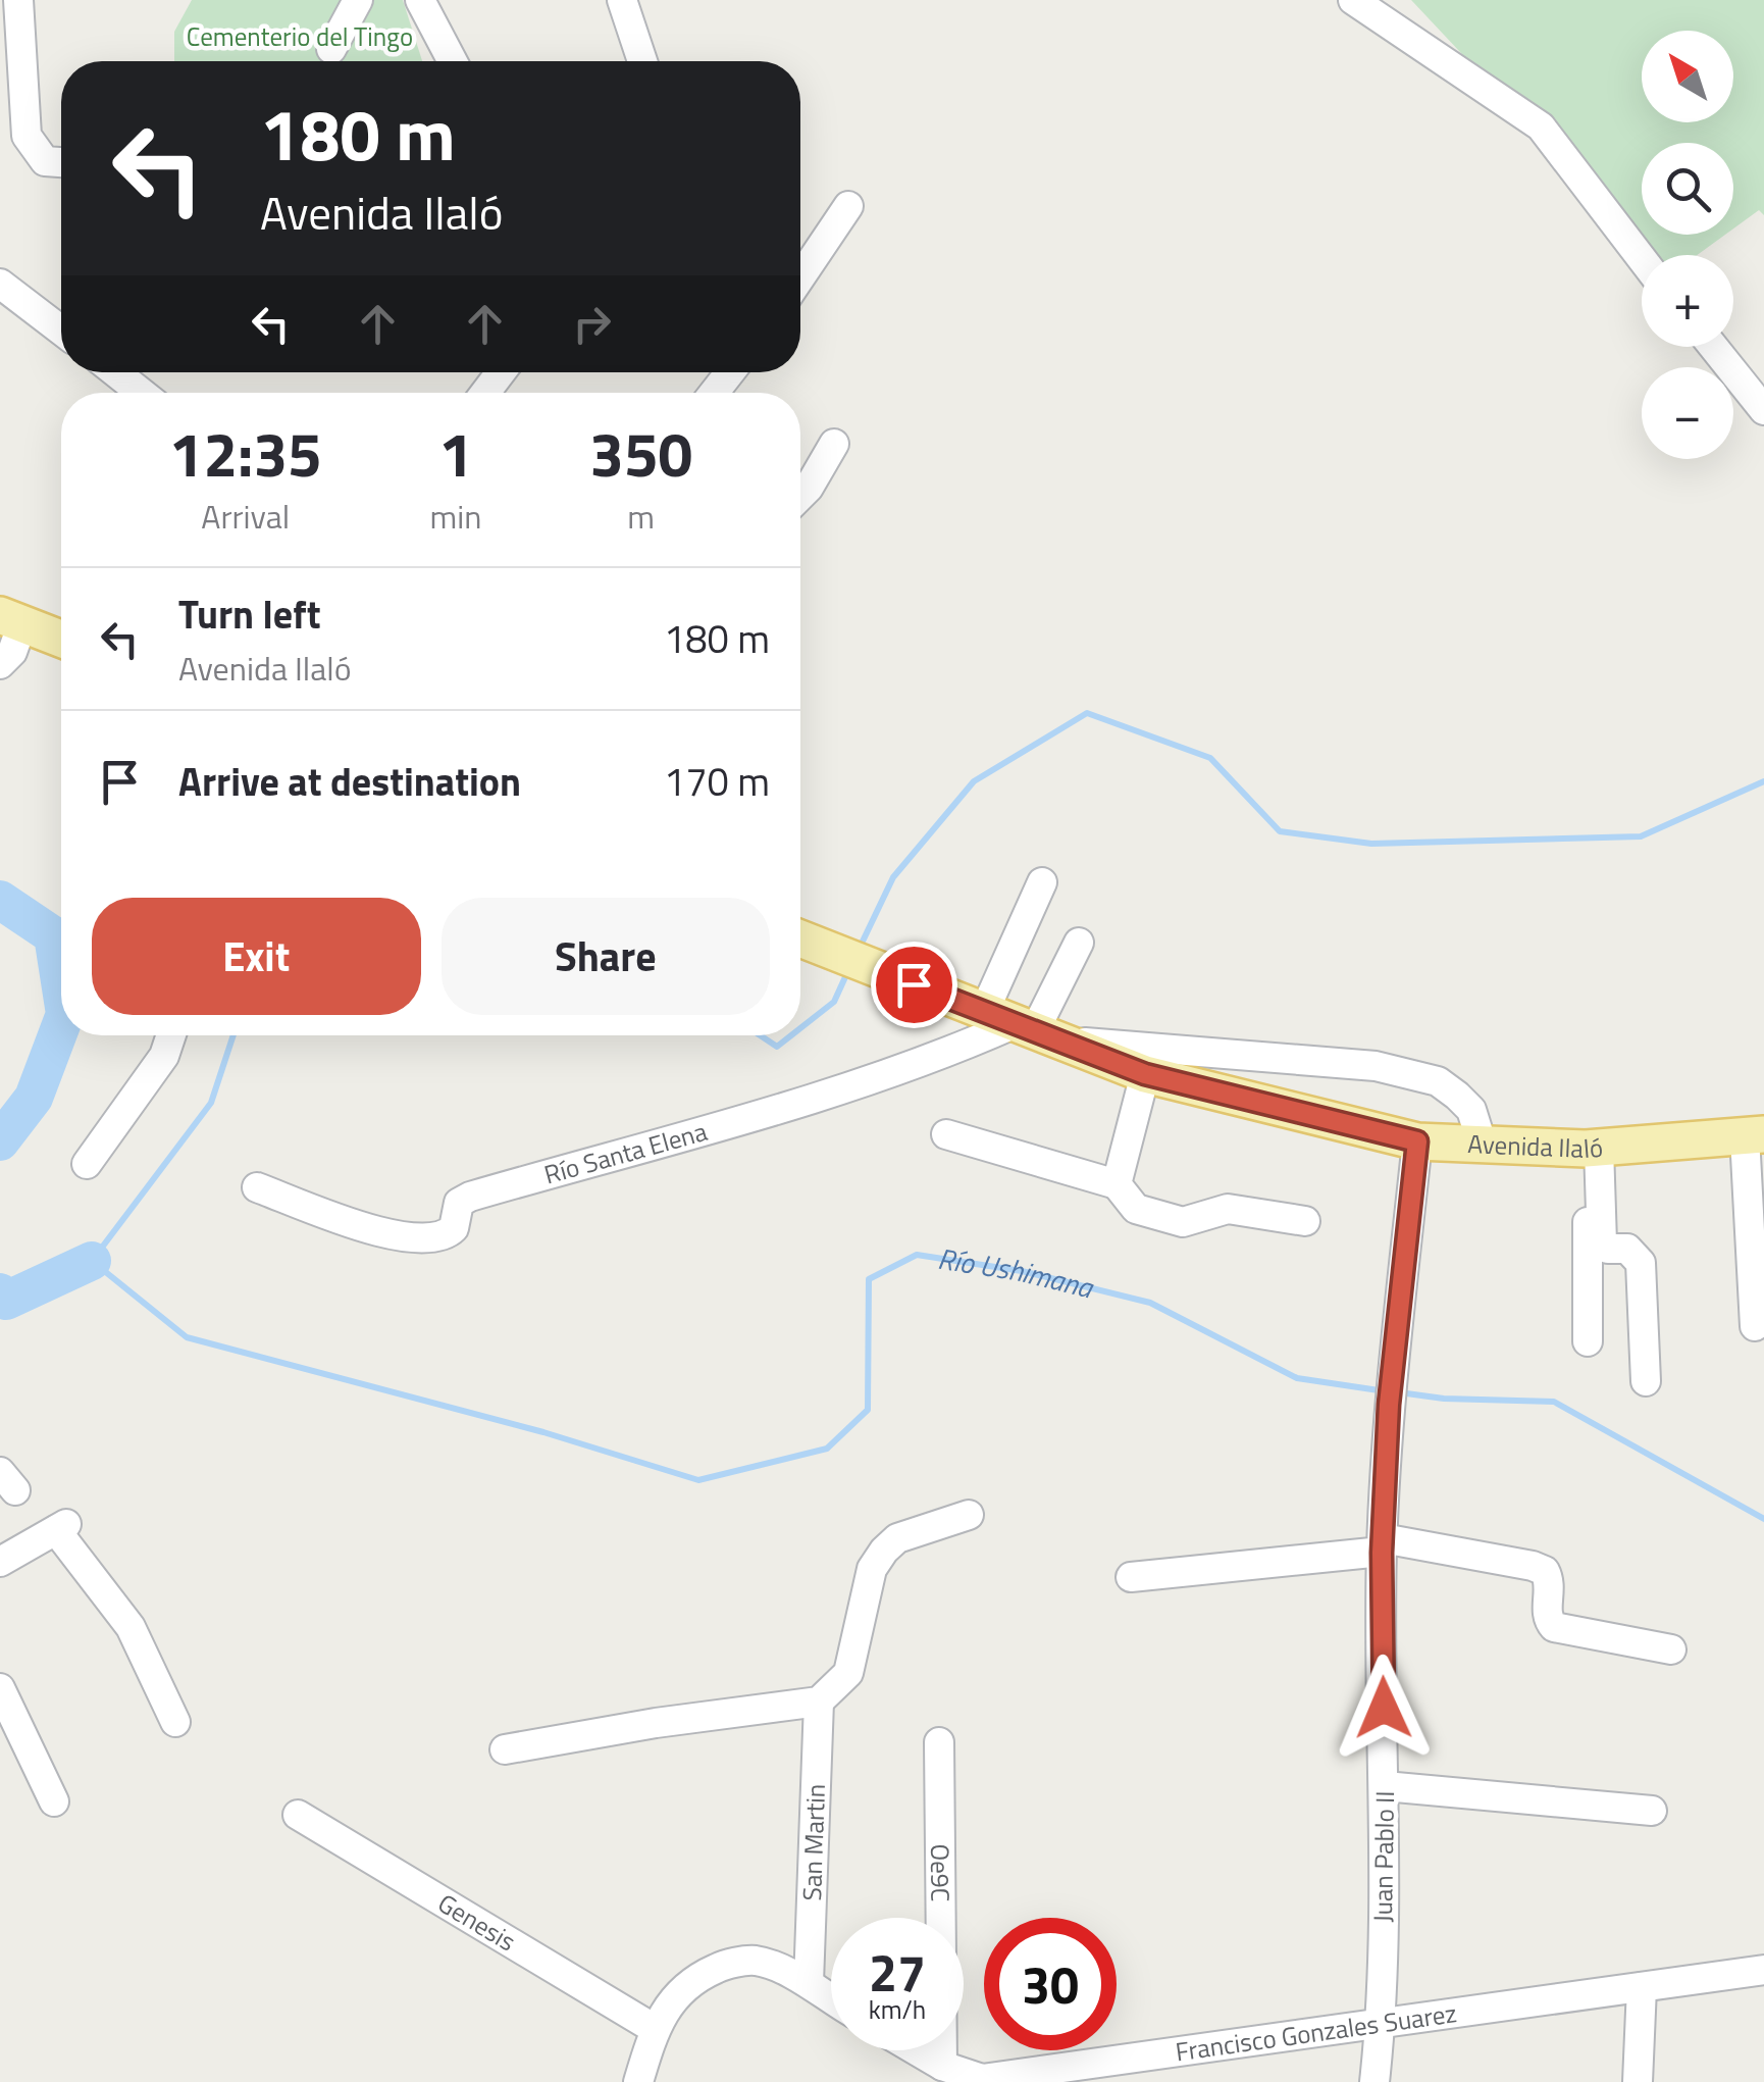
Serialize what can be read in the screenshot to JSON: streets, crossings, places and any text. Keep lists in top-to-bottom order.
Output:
{
  "streets": {
    "main road": ["Avenida Ilaló"],
    "street": [
      "Río Santa Elena",
      "San Martin",
      "Juan Pablo II",
      "Oe9C",
      "Genesis",
      "Francisco Gonzales Suarez"
    ]
  },
  "crossings": [
    ["Avenida Ilaló", "Río Santa Elena"],
    ["Avenida Ilaló", "Juan Pablo II"],
    ["Juan Pablo II", "Francisco Gonzales Suarez"],
    ["Oe9C", "Francisco Gonzales Suarez"]
  ],
  "water": ["Río Ushimana"],
  "parks": ["Cementerio del Tingo"],
  "north": "top left",
  "page": {
    "map_buttons": ["+", "−"],
    "turn": ["180 m", "Avenida Ilaló"],
    "eta": [
      "12:35",
      "Arrival",
      "1",
      "min",
      "350",
      "m"
    ],
    "list": [
      {
        "name": "Turn left",
        "note": "Avenida Ilaló",
        "value": "180 m"
      },
      {
        "name": "Arrive at destination",
        "value": "170 m"
      }
    ],
    "buttons": ["Exit", "Share"],
    "speed": "27 km/h",
    "limit": "30"
  }
}
